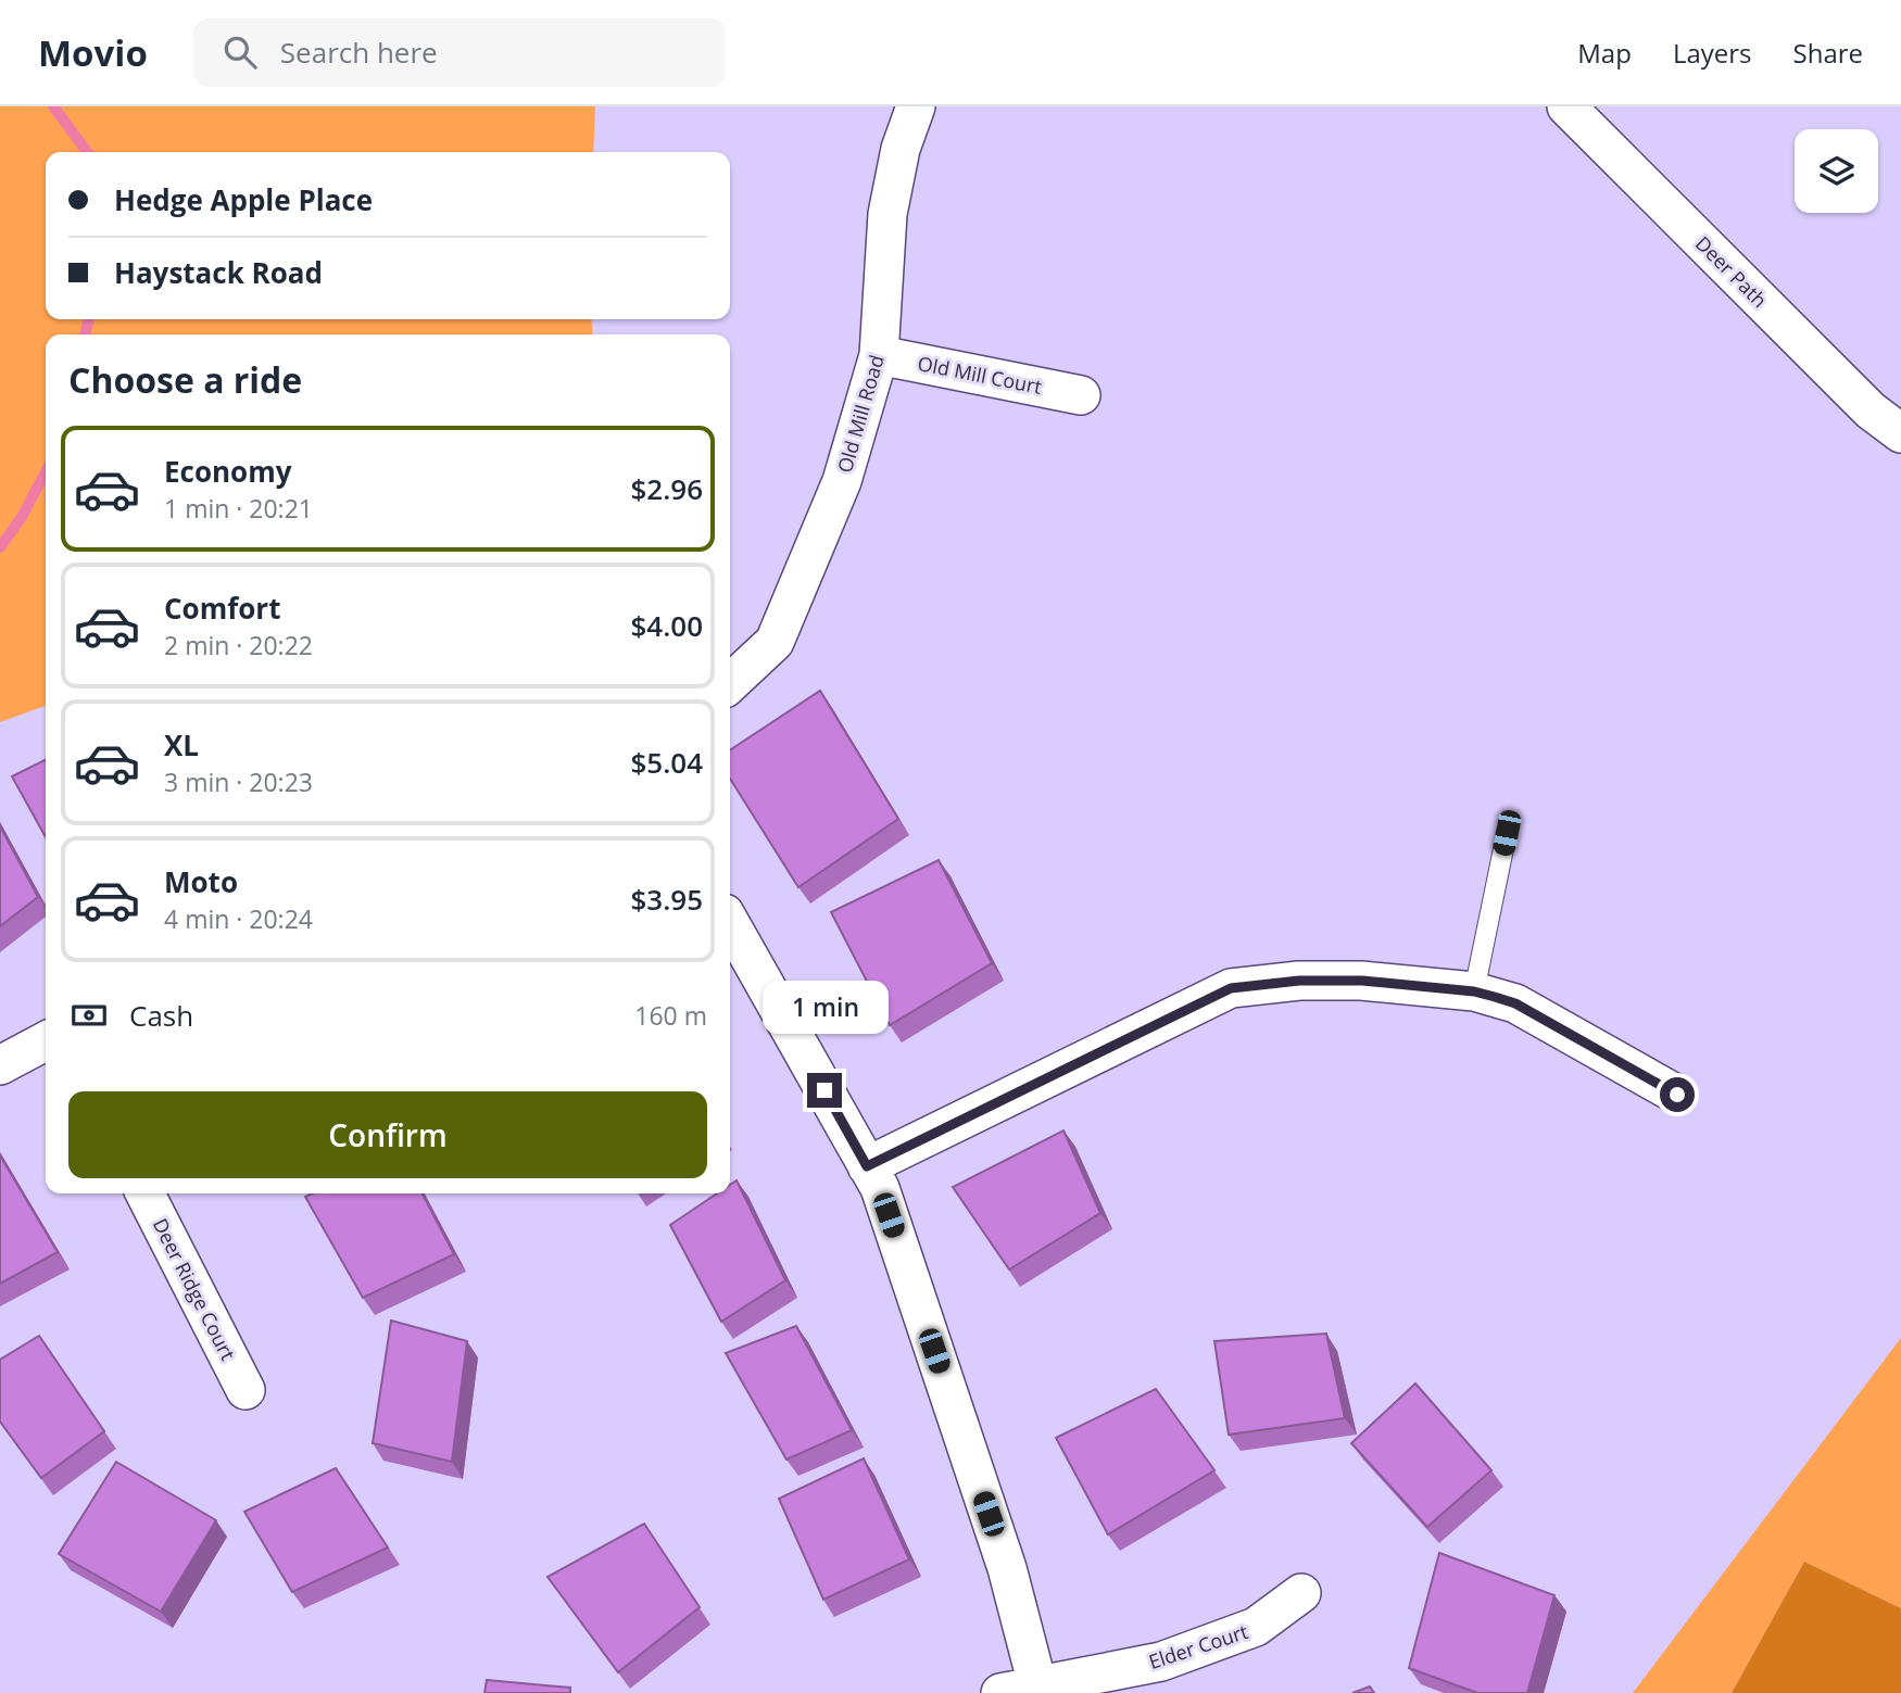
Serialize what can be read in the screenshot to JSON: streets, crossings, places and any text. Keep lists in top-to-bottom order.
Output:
{
  "streets": {
    "street": [
      "Deer Path",
      "Old Mill Court",
      "Old Mill Road",
      "Deer Ridge Court",
      "Elder Court"
    ]
  },
  "crossings": [
    ["Old Mill Court", "Old Mill Road"]
  ],
  "page": {
    "header": "Movio",
    "search": "Search here",
    "nav": ["Map", "Layers", "Share"],
    "banner": ["Hedge Apple Place", "Haystack Road"],
    "heading": "Choose a ride",
    "list": [
      {
        "name": "Economy",
        "note": "1 min · 20:21",
        "value": "$2.96"
      },
      {
        "name": "Comfort",
        "note": "2 min · 20:22",
        "value": "$4.00"
      },
      {
        "name": "XL",
        "note": "3 min · 20:23",
        "value": "$5.04"
      },
      {
        "name": "Moto",
        "note": "4 min · 20:24",
        "value": "$3.95"
      }
    ],
    "pay": ["Cash", "160 m"],
    "bubble": "1 min",
    "buttons": "Confirm"
  }
}
